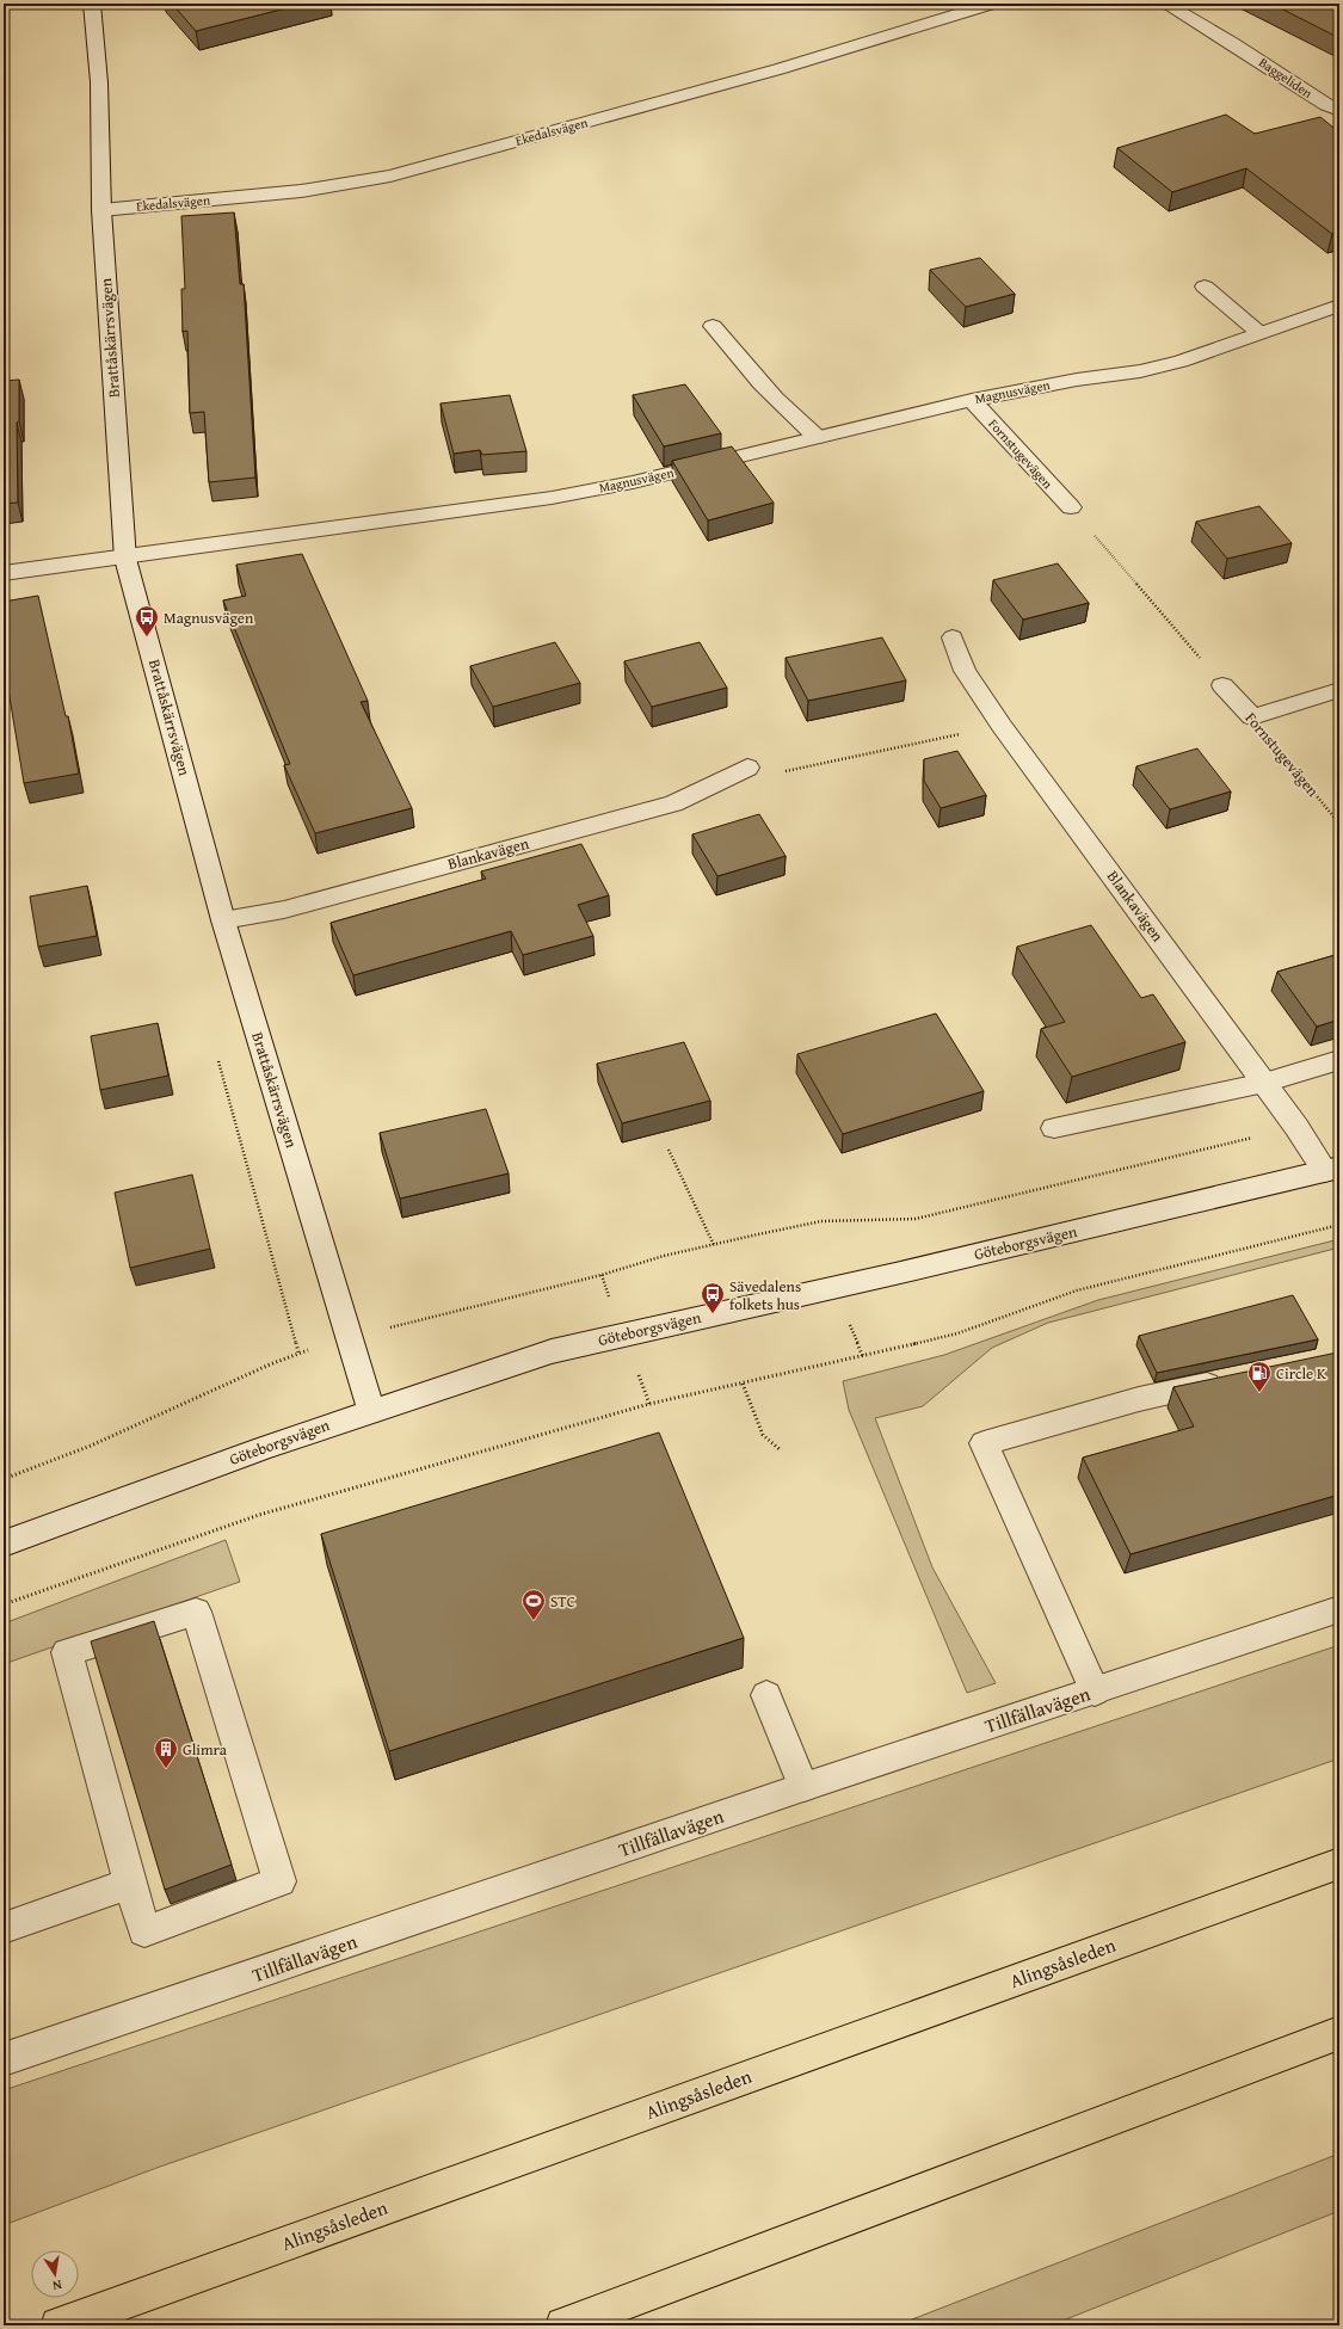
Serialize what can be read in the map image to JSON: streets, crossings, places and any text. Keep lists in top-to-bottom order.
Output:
{
  "streets": {
    "highway": ["Alingsåsleden"],
    "street": [
      "Baggeliden",
      "Ekedalsvägen",
      "Brattåskärrsvägen",
      "Magnusvägen",
      "Fornstugevägen",
      "Blankavägen",
      "Göteborgsvägen",
      "Tillfällavägen"
    ]
  },
  "crossings": [
    ["Ekedalsvägen", "Brattåskärrsvägen"],
    ["Brattåskärrsvägen", "Magnusvägen"],
    ["Brattåskärrsvägen", "Blankavägen"],
    ["Brattåskärrsvägen", "Göteborgsvägen"],
    ["Magnusvägen", "Fornstugevägen"],
    ["Blankavägen", "Göteborgsvägen"]
  ],
  "places": {
    "bus stop": ["Magnusvägen", "Sävedalens folkets hus"],
    "fuel station": ["Circle K"],
    "sports": ["STC"],
    "building": ["Glimra"]
  },
  "north": "bottom"
}
